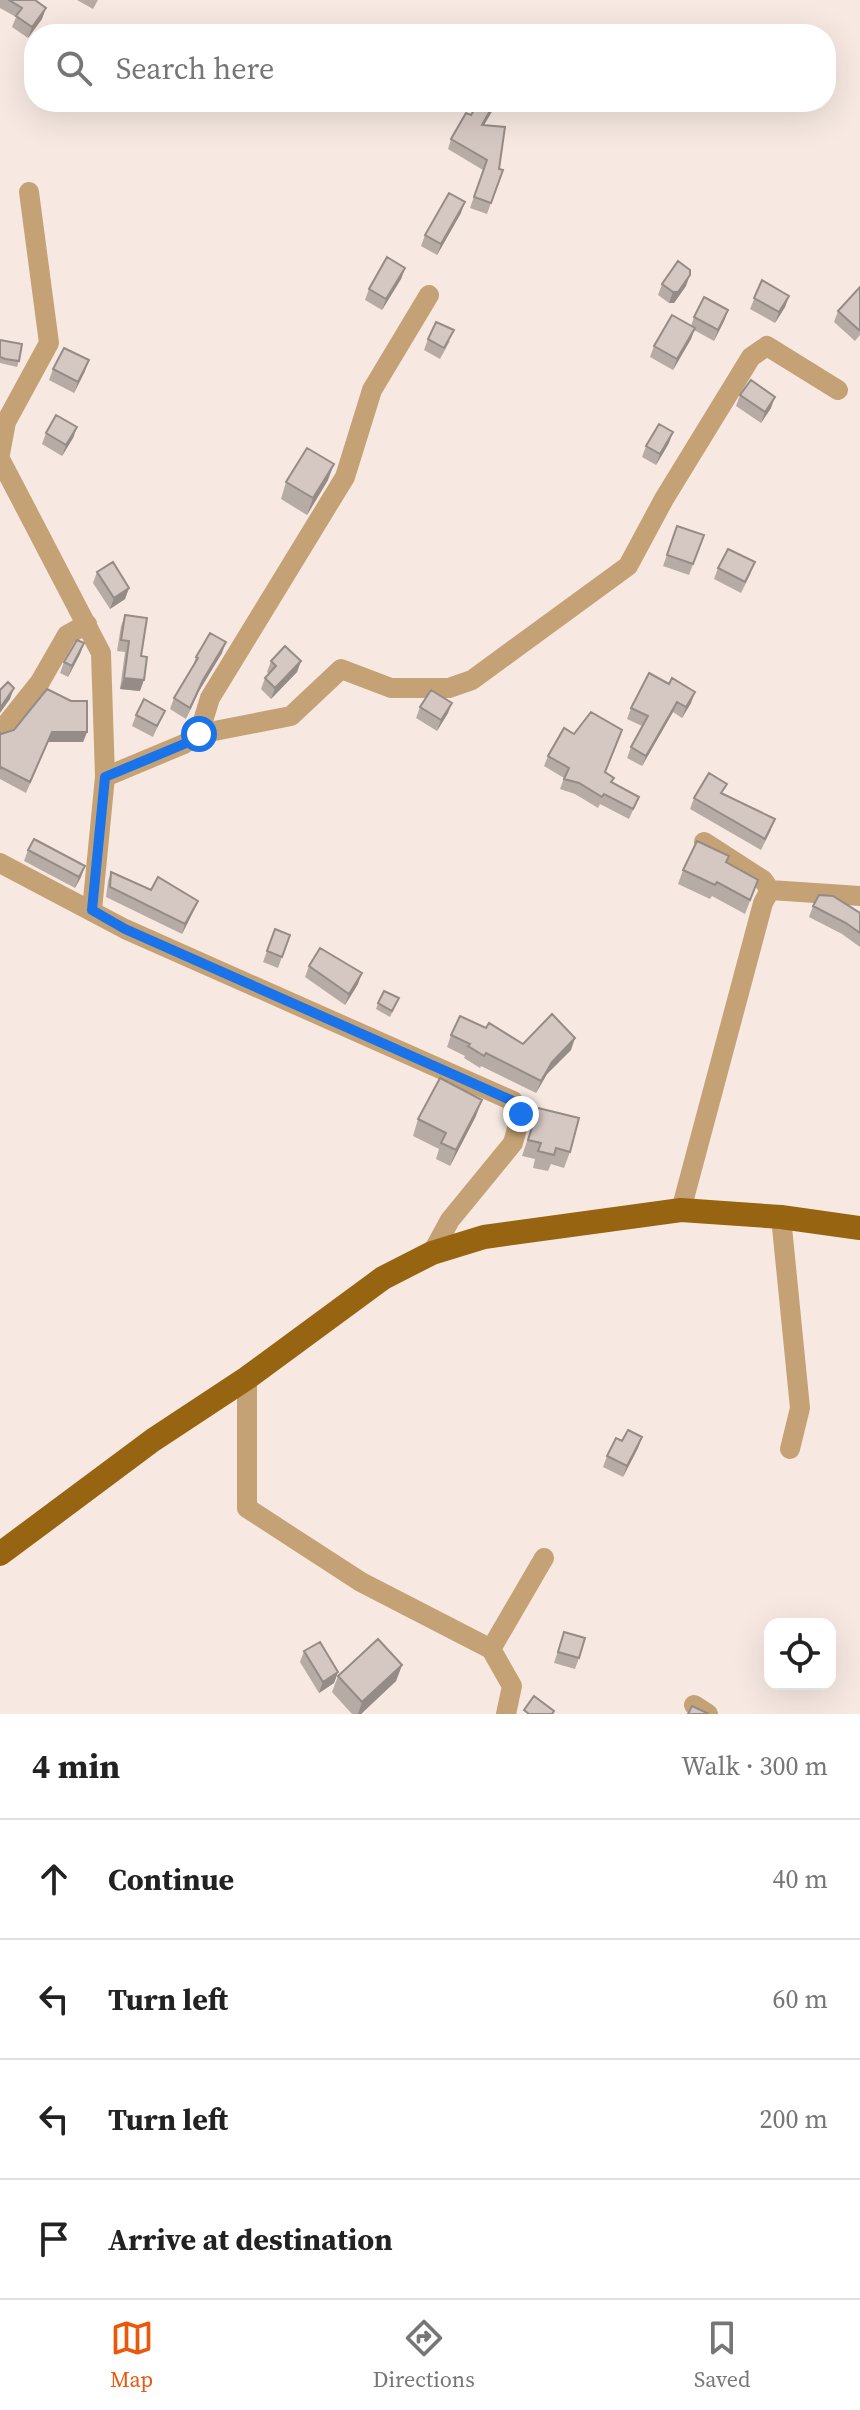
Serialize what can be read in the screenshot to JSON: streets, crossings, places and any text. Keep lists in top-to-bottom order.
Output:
{
  "page": {
    "search": "Search here",
    "heading": ["4 min", "Walk · 300 m"],
    "list": [
      ["Continue", "40 m"],
      ["Turn left", "60 m"],
      ["Turn left", "200 m"],
      "Arrive at destination"
    ],
    "nav": ["Map", "Directions", "Saved"]
  }
}
